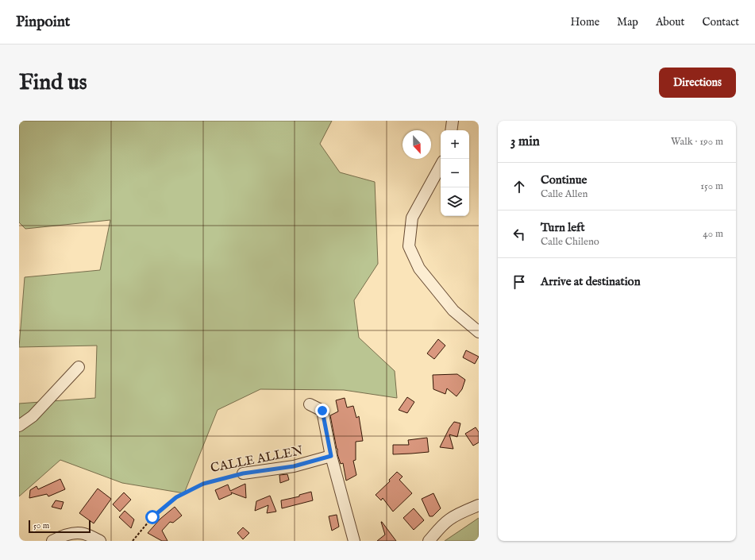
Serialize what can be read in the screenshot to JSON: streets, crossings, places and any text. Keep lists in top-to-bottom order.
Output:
{
  "streets": {
    "street": ["CALLE ALLEN"]
  },
  "scale_bar": "50 m",
  "north": "bottom",
  "page": {
    "header": "Pinpoint",
    "nav": [
      "Home",
      "Map",
      "About",
      "Contact"
    ],
    "buttons": "Directions",
    "title": "Find us",
    "heading": ["3 min", "Walk · 190 m"],
    "map_buttons": ["+", "−"],
    "list": [
      ["Continue", "Calle Allen", "150 m"],
      ["Turn left", "Calle Chileno", "40 m"],
      "Arrive at destination"
    ],
    "scale": "50 m"
  }
}
